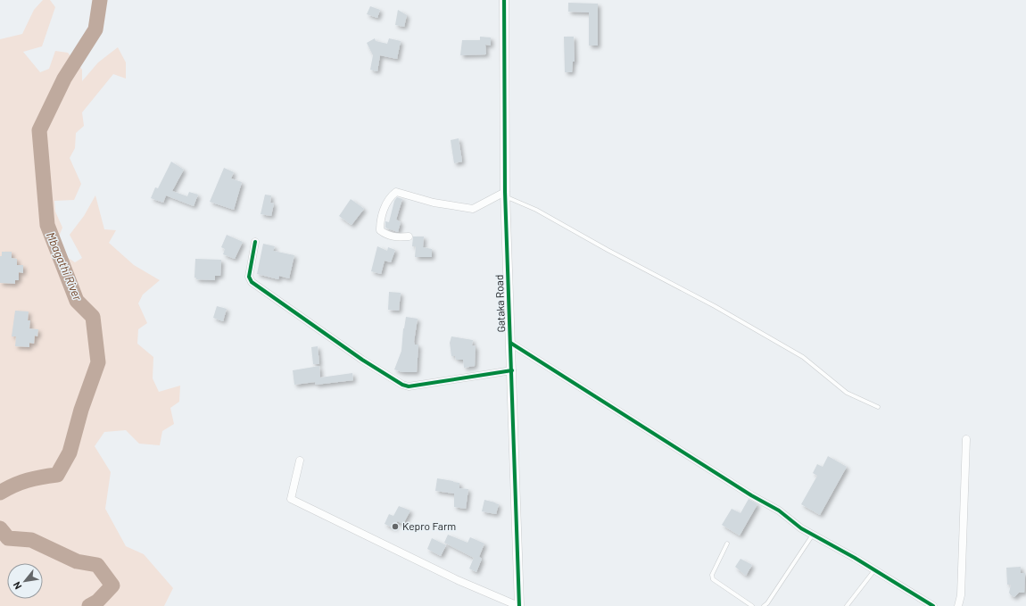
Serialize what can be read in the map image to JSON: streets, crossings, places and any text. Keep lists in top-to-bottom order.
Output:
{
  "streets": {
    "street": ["Gataka Road"]
  },
  "water": ["Mbagathi River"],
  "places": ["Kepro Farm"],
  "north": "bottom left"
}
